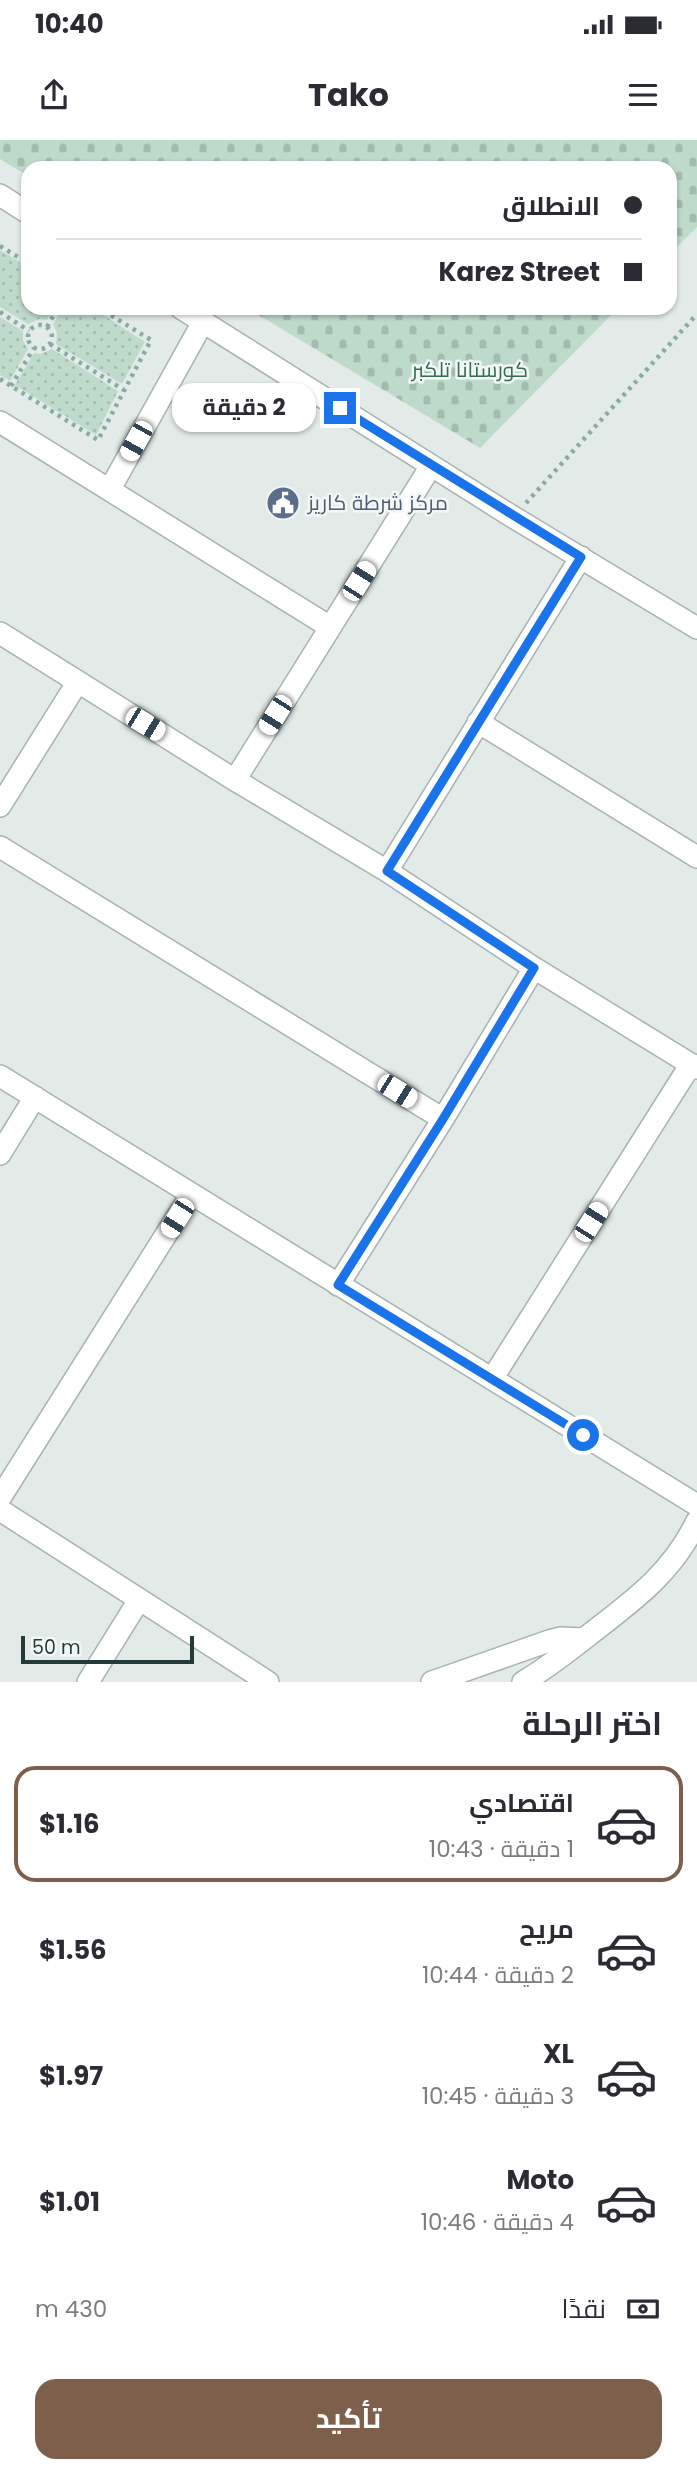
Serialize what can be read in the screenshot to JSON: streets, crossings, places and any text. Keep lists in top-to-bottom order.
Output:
{
  "parks": ["كورستانا تلكبر"],
  "places": {
    "public building": ["مركز شرطة كاريز"]
  },
  "scale_bar": "50 m",
  "page": {
    "status": "10:40",
    "header": "Tako",
    "banner": ["الانطلاق", "Karez Street"],
    "bubble": "2 دقيقة",
    "scale": "50 m",
    "heading": "اختر الرحلة",
    "list": [
      {
        "name": "اقتصادي",
        "note": "1 دقيقة · 10:43",
        "value": "$1.16"
      },
      {
        "name": "مريح",
        "note": "2 دقيقة · 10:44",
        "value": "$1.56"
      },
      {
        "name": "XL",
        "note": "3 دقيقة · 10:45",
        "value": "$1.97"
      },
      {
        "name": "Moto",
        "note": "4 دقيقة · 10:46",
        "value": "$1.01"
      }
    ],
    "pay": ["نقدًا", "430 m"],
    "buttons": "تأكيد"
  }
}
